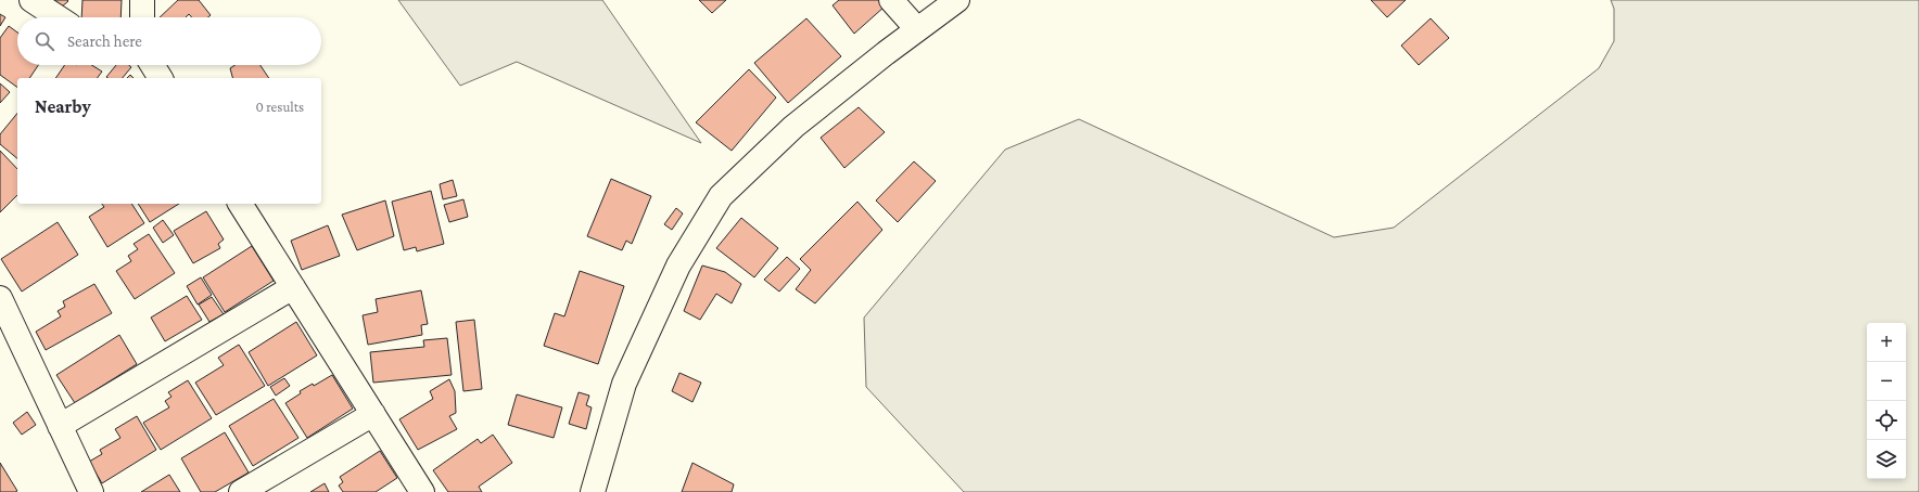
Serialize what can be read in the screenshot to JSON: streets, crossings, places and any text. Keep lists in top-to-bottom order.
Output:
{
  "page": {
    "search": "Search here",
    "heading": ["Nearby", "0 results"],
    "map_buttons": ["+", "−"]
  }
}
